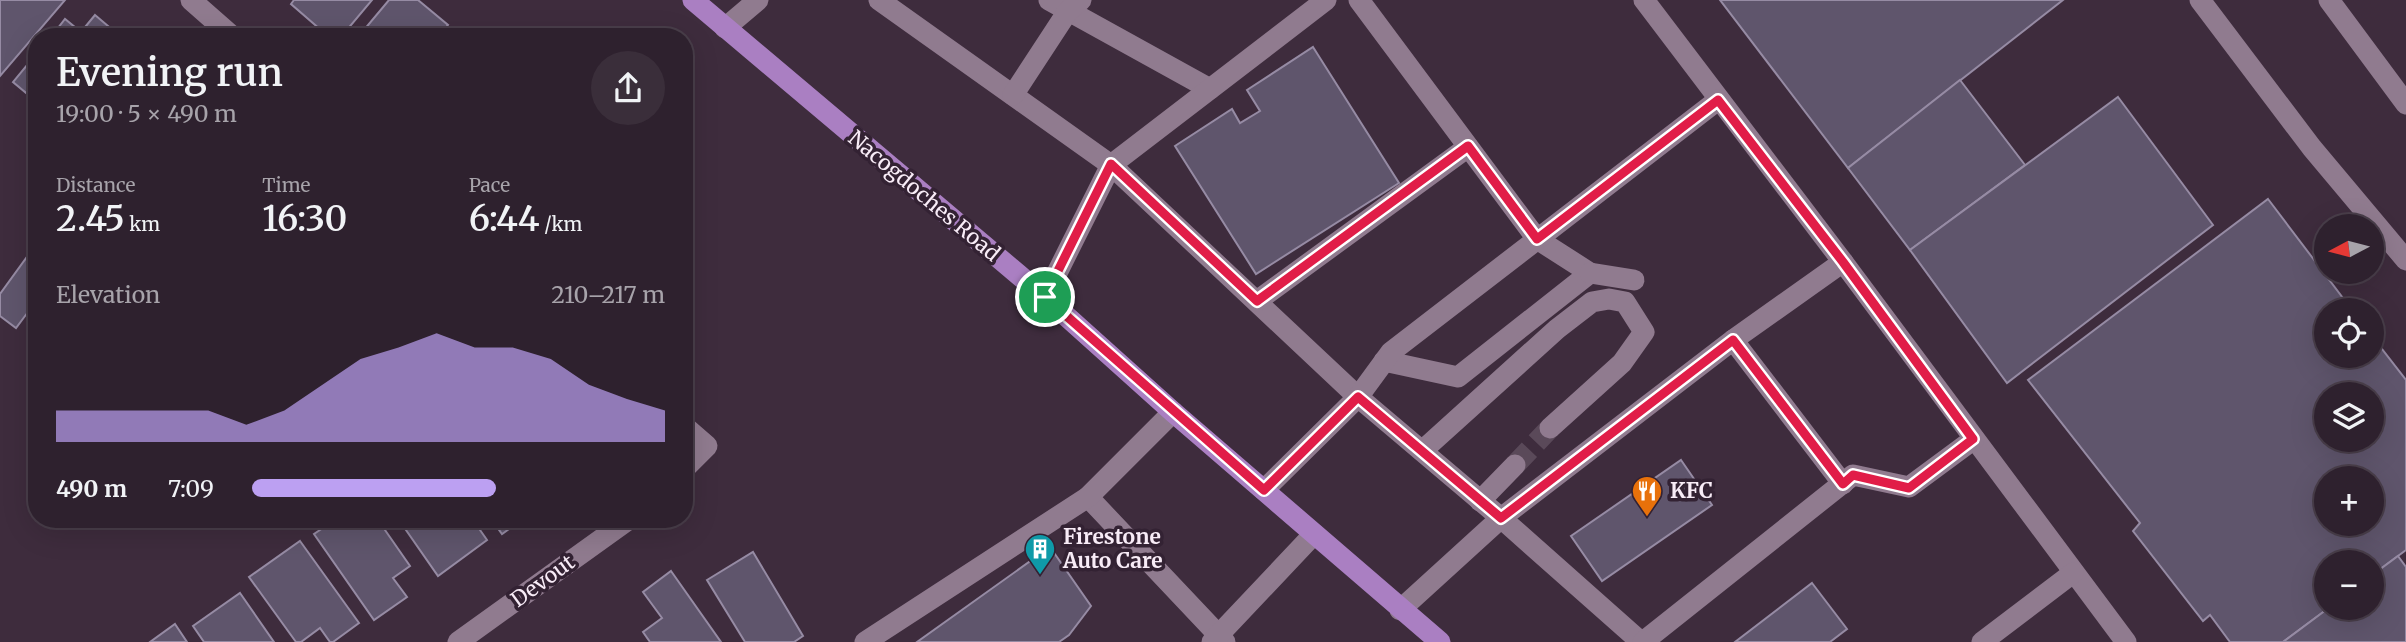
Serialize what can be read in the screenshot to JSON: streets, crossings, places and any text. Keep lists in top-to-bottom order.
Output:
{
  "streets": {
    "main road": ["Nacogdoches Road"],
    "street": ["Devout"]
  },
  "places": {
    "restaurant": ["KFC"],
    "building": ["Firestone Auto Care"]
  },
  "north": "left",
  "page": {
    "heading": ["Evening run", "19:00 · 5 × 490 m"],
    "stats": [
      ["Distance", "2.45 km"],
      ["Time", "16:30"],
      ["Pace", "6:44 /km"]
    ],
    "map_buttons": ["+", "−"],
    "chart": ["Elevation", "210–217 m"],
    "list": [
      {
        "name": "490 m",
        "note": "7:09"
      }
    ]
  }
}
